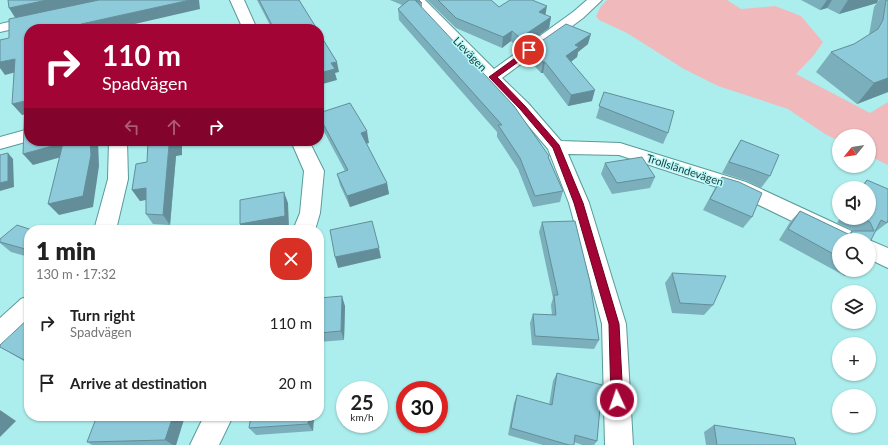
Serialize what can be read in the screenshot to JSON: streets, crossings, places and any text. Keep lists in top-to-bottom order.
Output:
{
  "streets": {
    "street": ["Lievägen", "Trollsländevägen"]
  },
  "crossings": [
    ["Lievägen", "Trollsländevägen"]
  ],
  "north": "bottom left",
  "page": {
    "turn": ["110 m", "Spadvägen"],
    "map_buttons": ["+", "−"],
    "heading": ["1 min", "130 m · 17:32"],
    "list": [
      {
        "name": "Turn right",
        "note": "Spadvägen",
        "value": "110 m"
      },
      {
        "name": "Arrive at destination",
        "value": "20 m"
      }
    ],
    "speed": "25 km/h",
    "limit": "30"
  }
}
